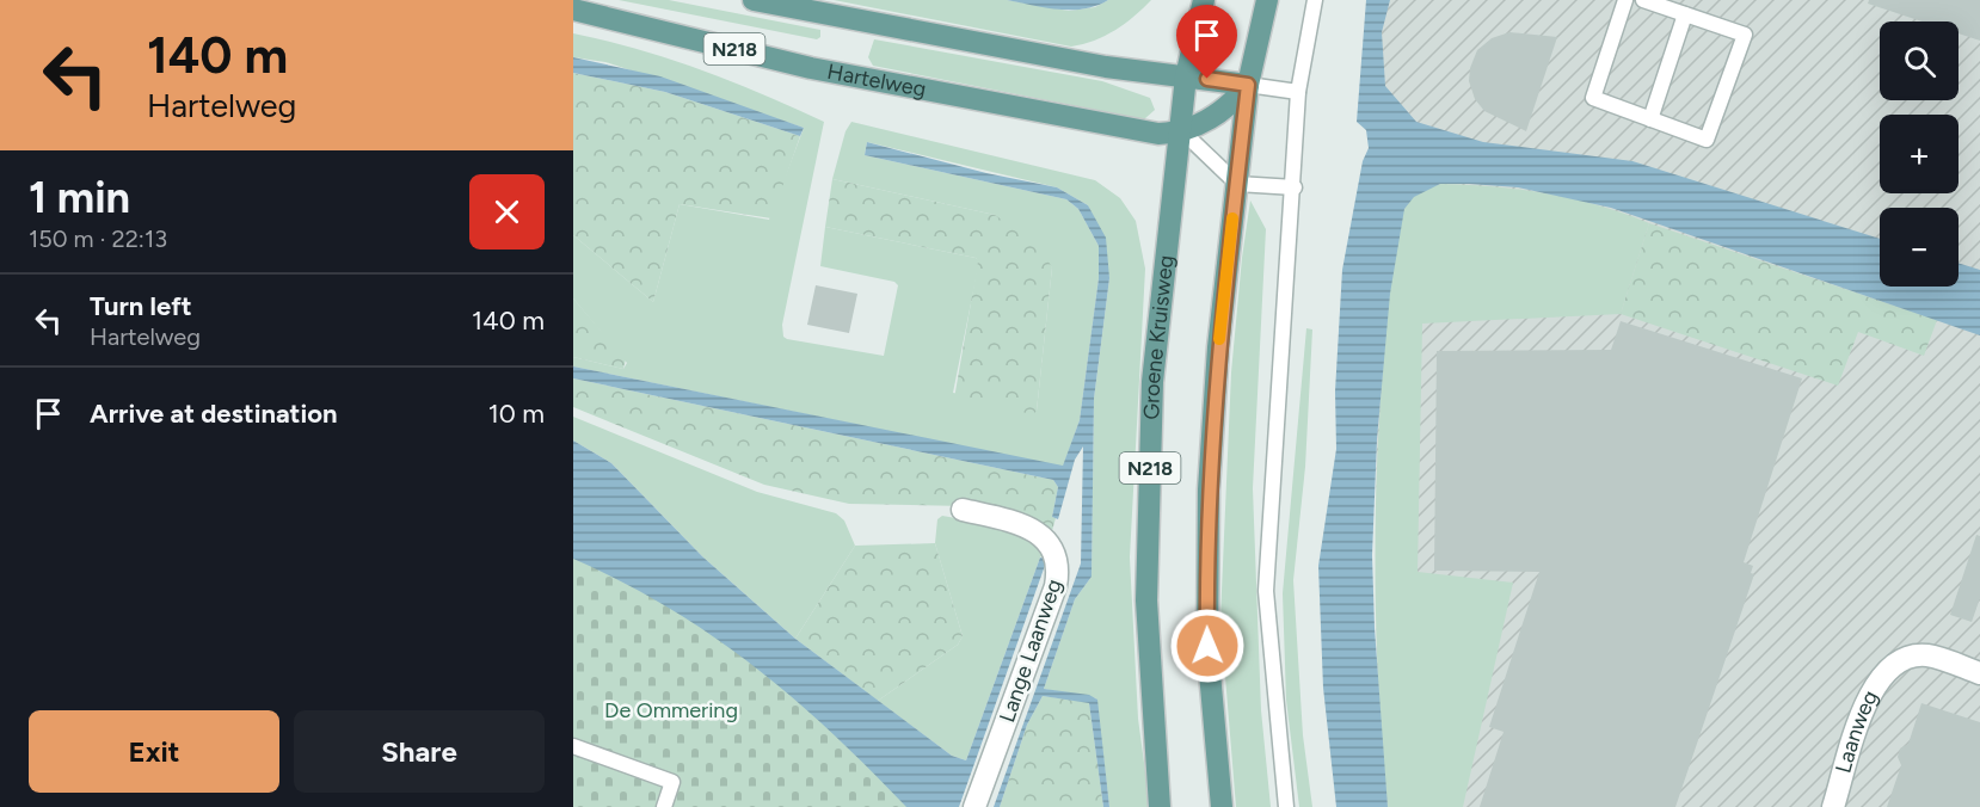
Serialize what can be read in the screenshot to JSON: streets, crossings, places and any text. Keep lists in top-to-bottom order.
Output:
{
  "streets": {
    "main road": ["N218", "Hartelweg", "Groene Kruisweg"],
    "street": ["Lange Laanweg", "Laanweg"]
  },
  "crossings": [
    ["N218", "Hartelweg"],
    ["N218", "Groene Kruisweg"],
    ["Hartelweg", "Groene Kruisweg"]
  ],
  "parks": ["De Ommering"],
  "page": {
    "turn": ["140 m", "Hartelweg"],
    "map_buttons": ["+", "−"],
    "heading": ["1 min", "150 m · 22:13"],
    "list": [
      {
        "name": "Turn left",
        "note": "Hartelweg",
        "value": "140 m"
      },
      {
        "name": "Arrive at destination",
        "value": "10 m"
      }
    ],
    "buttons": ["Exit", "Share"]
  }
}
